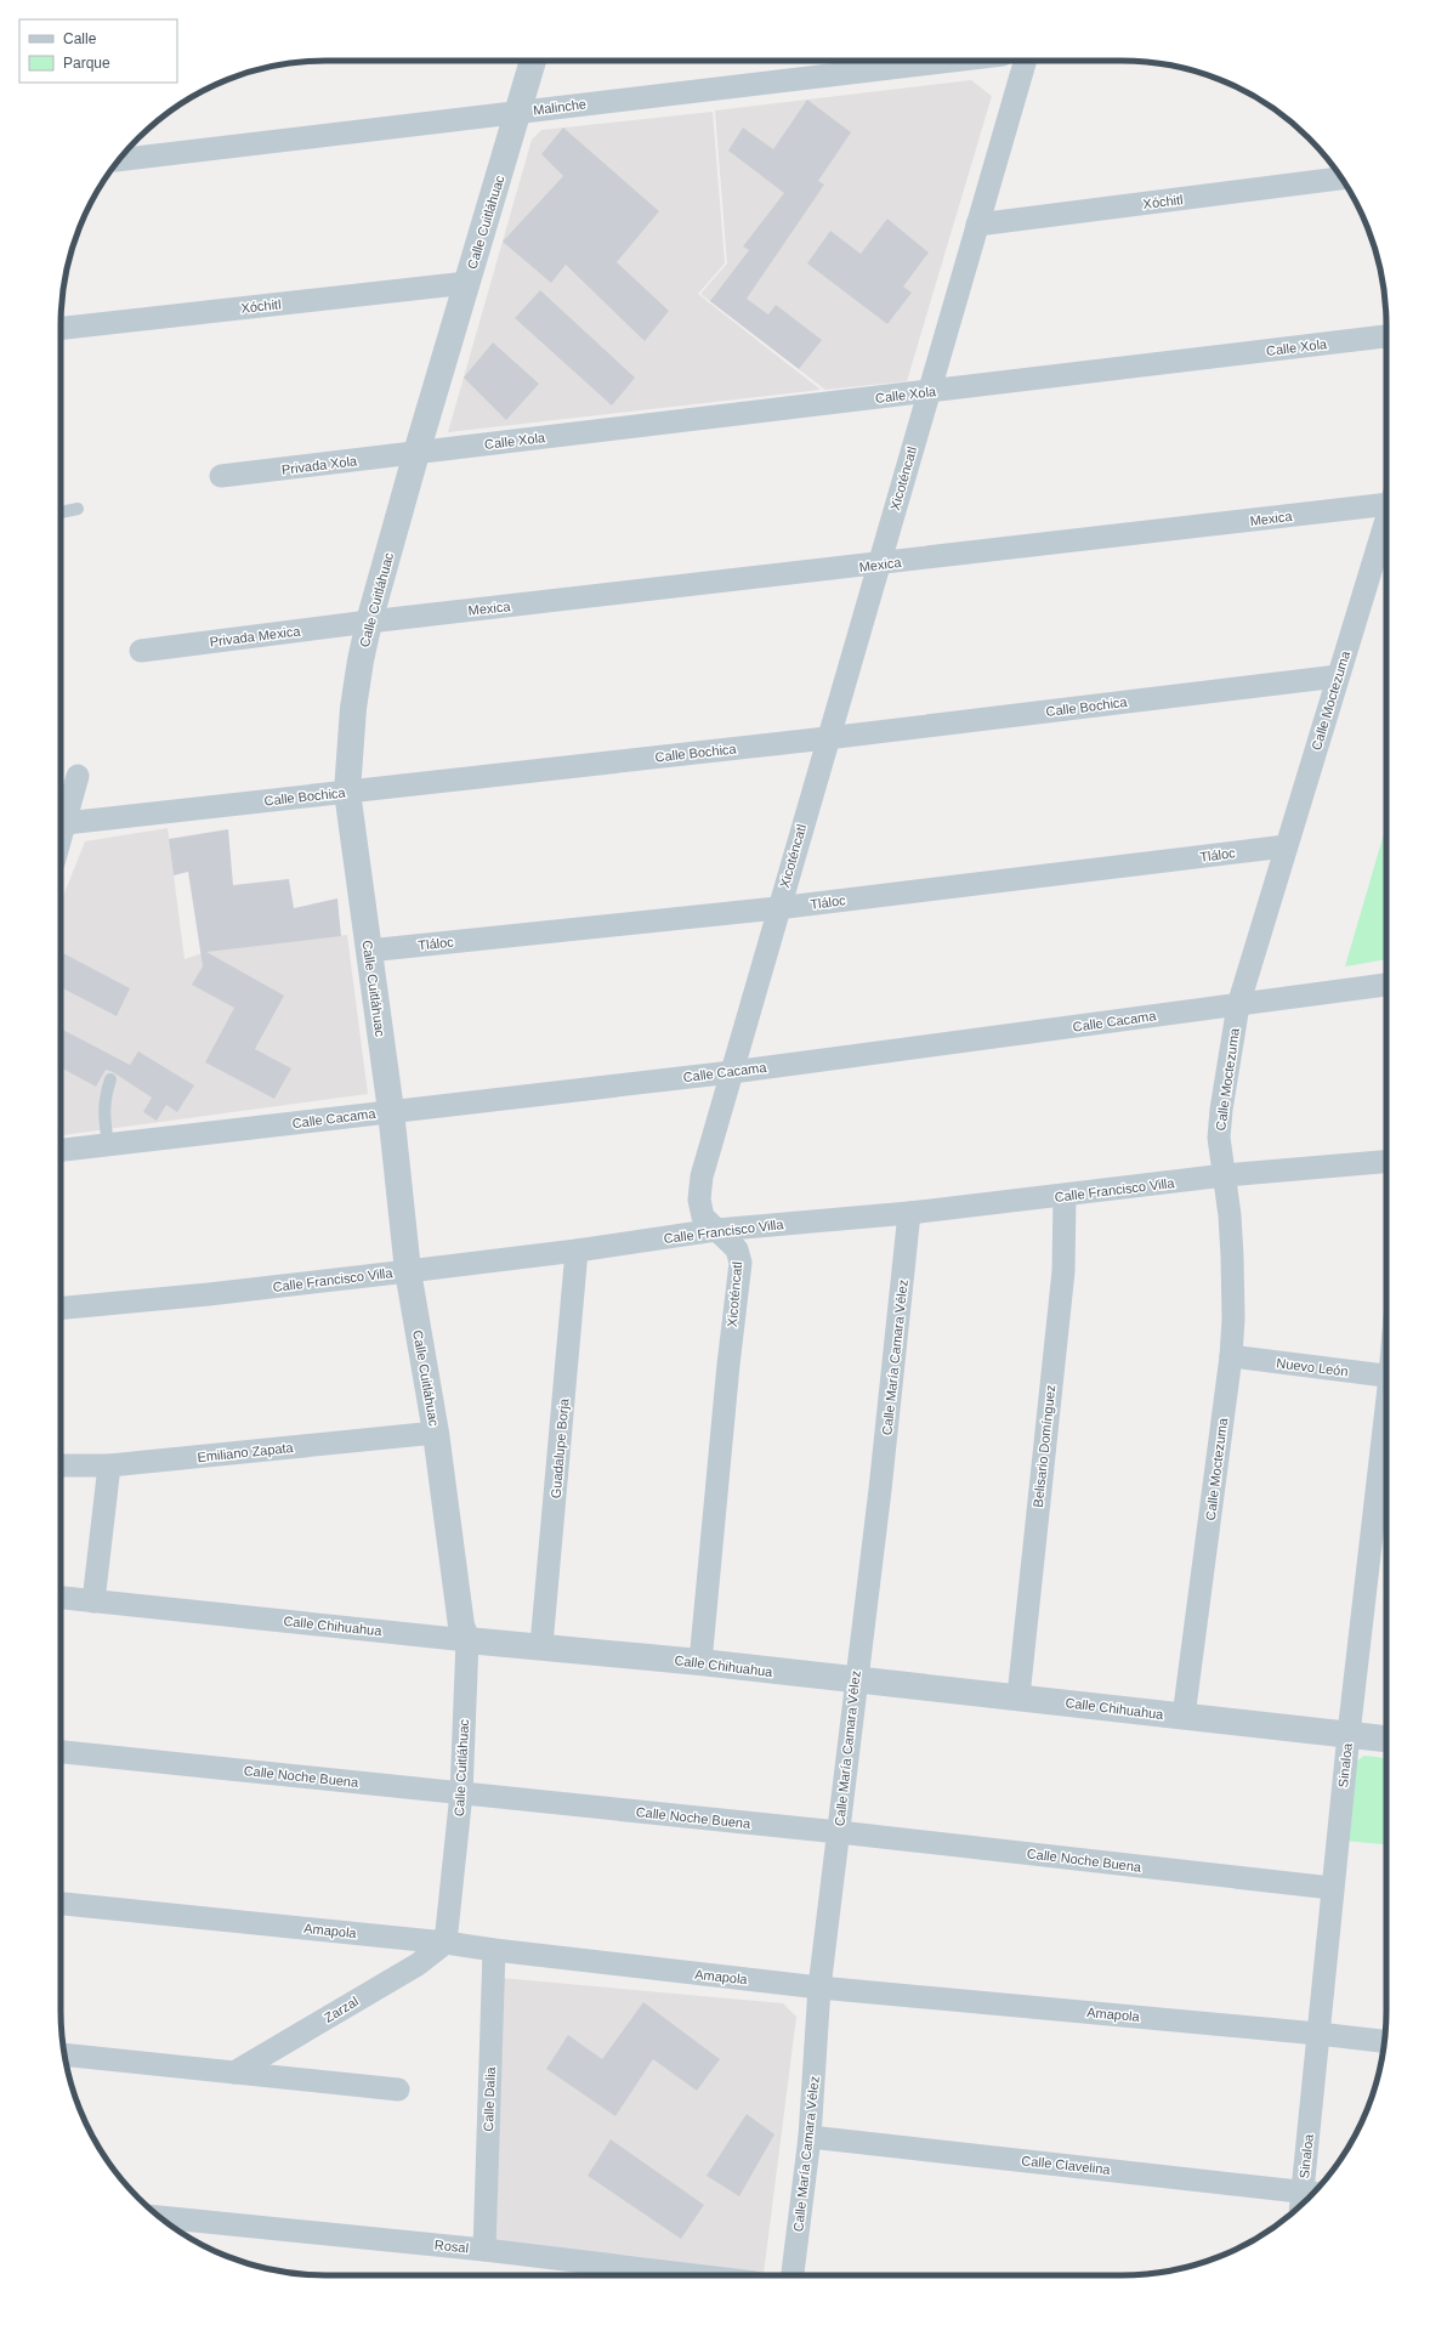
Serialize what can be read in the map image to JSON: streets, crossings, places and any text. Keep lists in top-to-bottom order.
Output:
{
  "streets": {
    "street": [
      "Malinche",
      "Xóchitl",
      "Calle Cuitláhuac",
      "Calle Xola",
      "Privada Xola",
      "Xicoténcatl",
      "Mexica",
      "Privada Mexica",
      "Calle Moctezuma",
      "Calle Bochica",
      "Tláloc",
      "Calle Cacama",
      "Calle Francisco Villa",
      "Calle María Camara Vélez",
      "Nuevo León",
      "Belisario Domínguez",
      "Guadalupe Borja",
      "Emiliano Zapata",
      "Calle Chihuahua",
      "Sinaloa",
      "Calle Noche Buena",
      "Amapola",
      "Zarzal",
      "Calle Dalia",
      "Calle Clavelina",
      "Rosal"
    ]
  },
  "crossings": [
    ["Malinche", "Calle Cuitláhuac"],
    ["Xóchitl", "Calle Cuitláhuac"],
    ["Xóchitl", "Xicoténcatl"],
    ["Calle Cuitláhuac", "Calle Xola"],
    ["Calle Cuitláhuac", "Privada Xola"],
    ["Calle Cuitláhuac", "Mexica"],
    ["Calle Cuitláhuac", "Privada Mexica"],
    ["Calle Cuitláhuac", "Calle Bochica"],
    ["Calle Cuitláhuac", "Tláloc"],
    ["Calle Cuitláhuac", "Calle Cacama"],
    ["Calle Cuitláhuac", "Calle Francisco Villa"],
    ["Calle Cuitláhuac", "Emiliano Zapata"],
    ["Calle Cuitláhuac", "Calle Chihuahua"],
    ["Calle Cuitláhuac", "Calle Noche Buena"],
    ["Calle Cuitláhuac", "Amapola"],
    ["Calle Cuitláhuac", "Zarzal"],
    ["Calle Xola", "Privada Xola"],
    ["Calle Xola", "Xicoténcatl"],
    ["Xicoténcatl", "Mexica"],
    ["Xicoténcatl", "Calle Bochica"],
    ["Xicoténcatl", "Tláloc"],
    ["Xicoténcatl", "Calle Cacama"],
    ["Xicoténcatl", "Calle Francisco Villa"],
    ["Xicoténcatl", "Calle Chihuahua"],
    ["Mexica", "Privada Mexica"],
    ["Calle Moctezuma", "Calle Bochica"],
    ["Calle Moctezuma", "Tláloc"],
    ["Calle Moctezuma", "Calle Cacama"],
    ["Calle Moctezuma", "Calle Francisco Villa"],
    ["Calle Moctezuma", "Nuevo León"],
    ["Calle Moctezuma", "Calle Chihuahua"],
    ["Calle Francisco Villa", "Calle María Camara Vélez"],
    ["Calle Francisco Villa", "Belisario Domínguez"],
    ["Calle Francisco Villa", "Guadalupe Borja"],
    ["Calle María Camara Vélez", "Calle Chihuahua"],
    ["Calle María Camara Vélez", "Calle Noche Buena"],
    ["Calle María Camara Vélez", "Amapola"],
    ["Calle María Camara Vélez", "Calle Clavelina"],
    ["Belisario Domínguez", "Calle Chihuahua"],
    ["Guadalupe Borja", "Calle Chihuahua"],
    ["Calle Chihuahua", "Sinaloa"],
    ["Sinaloa", "Calle Noche Buena"],
    ["Sinaloa", "Amapola"],
    ["Sinaloa", "Calle Clavelina"],
    ["Amapola", "Zarzal"],
    ["Amapola", "Calle Dalia"],
    ["Calle Dalia", "Rosal"]
  ],
  "legend": ["Calle", "Parque"]
}
